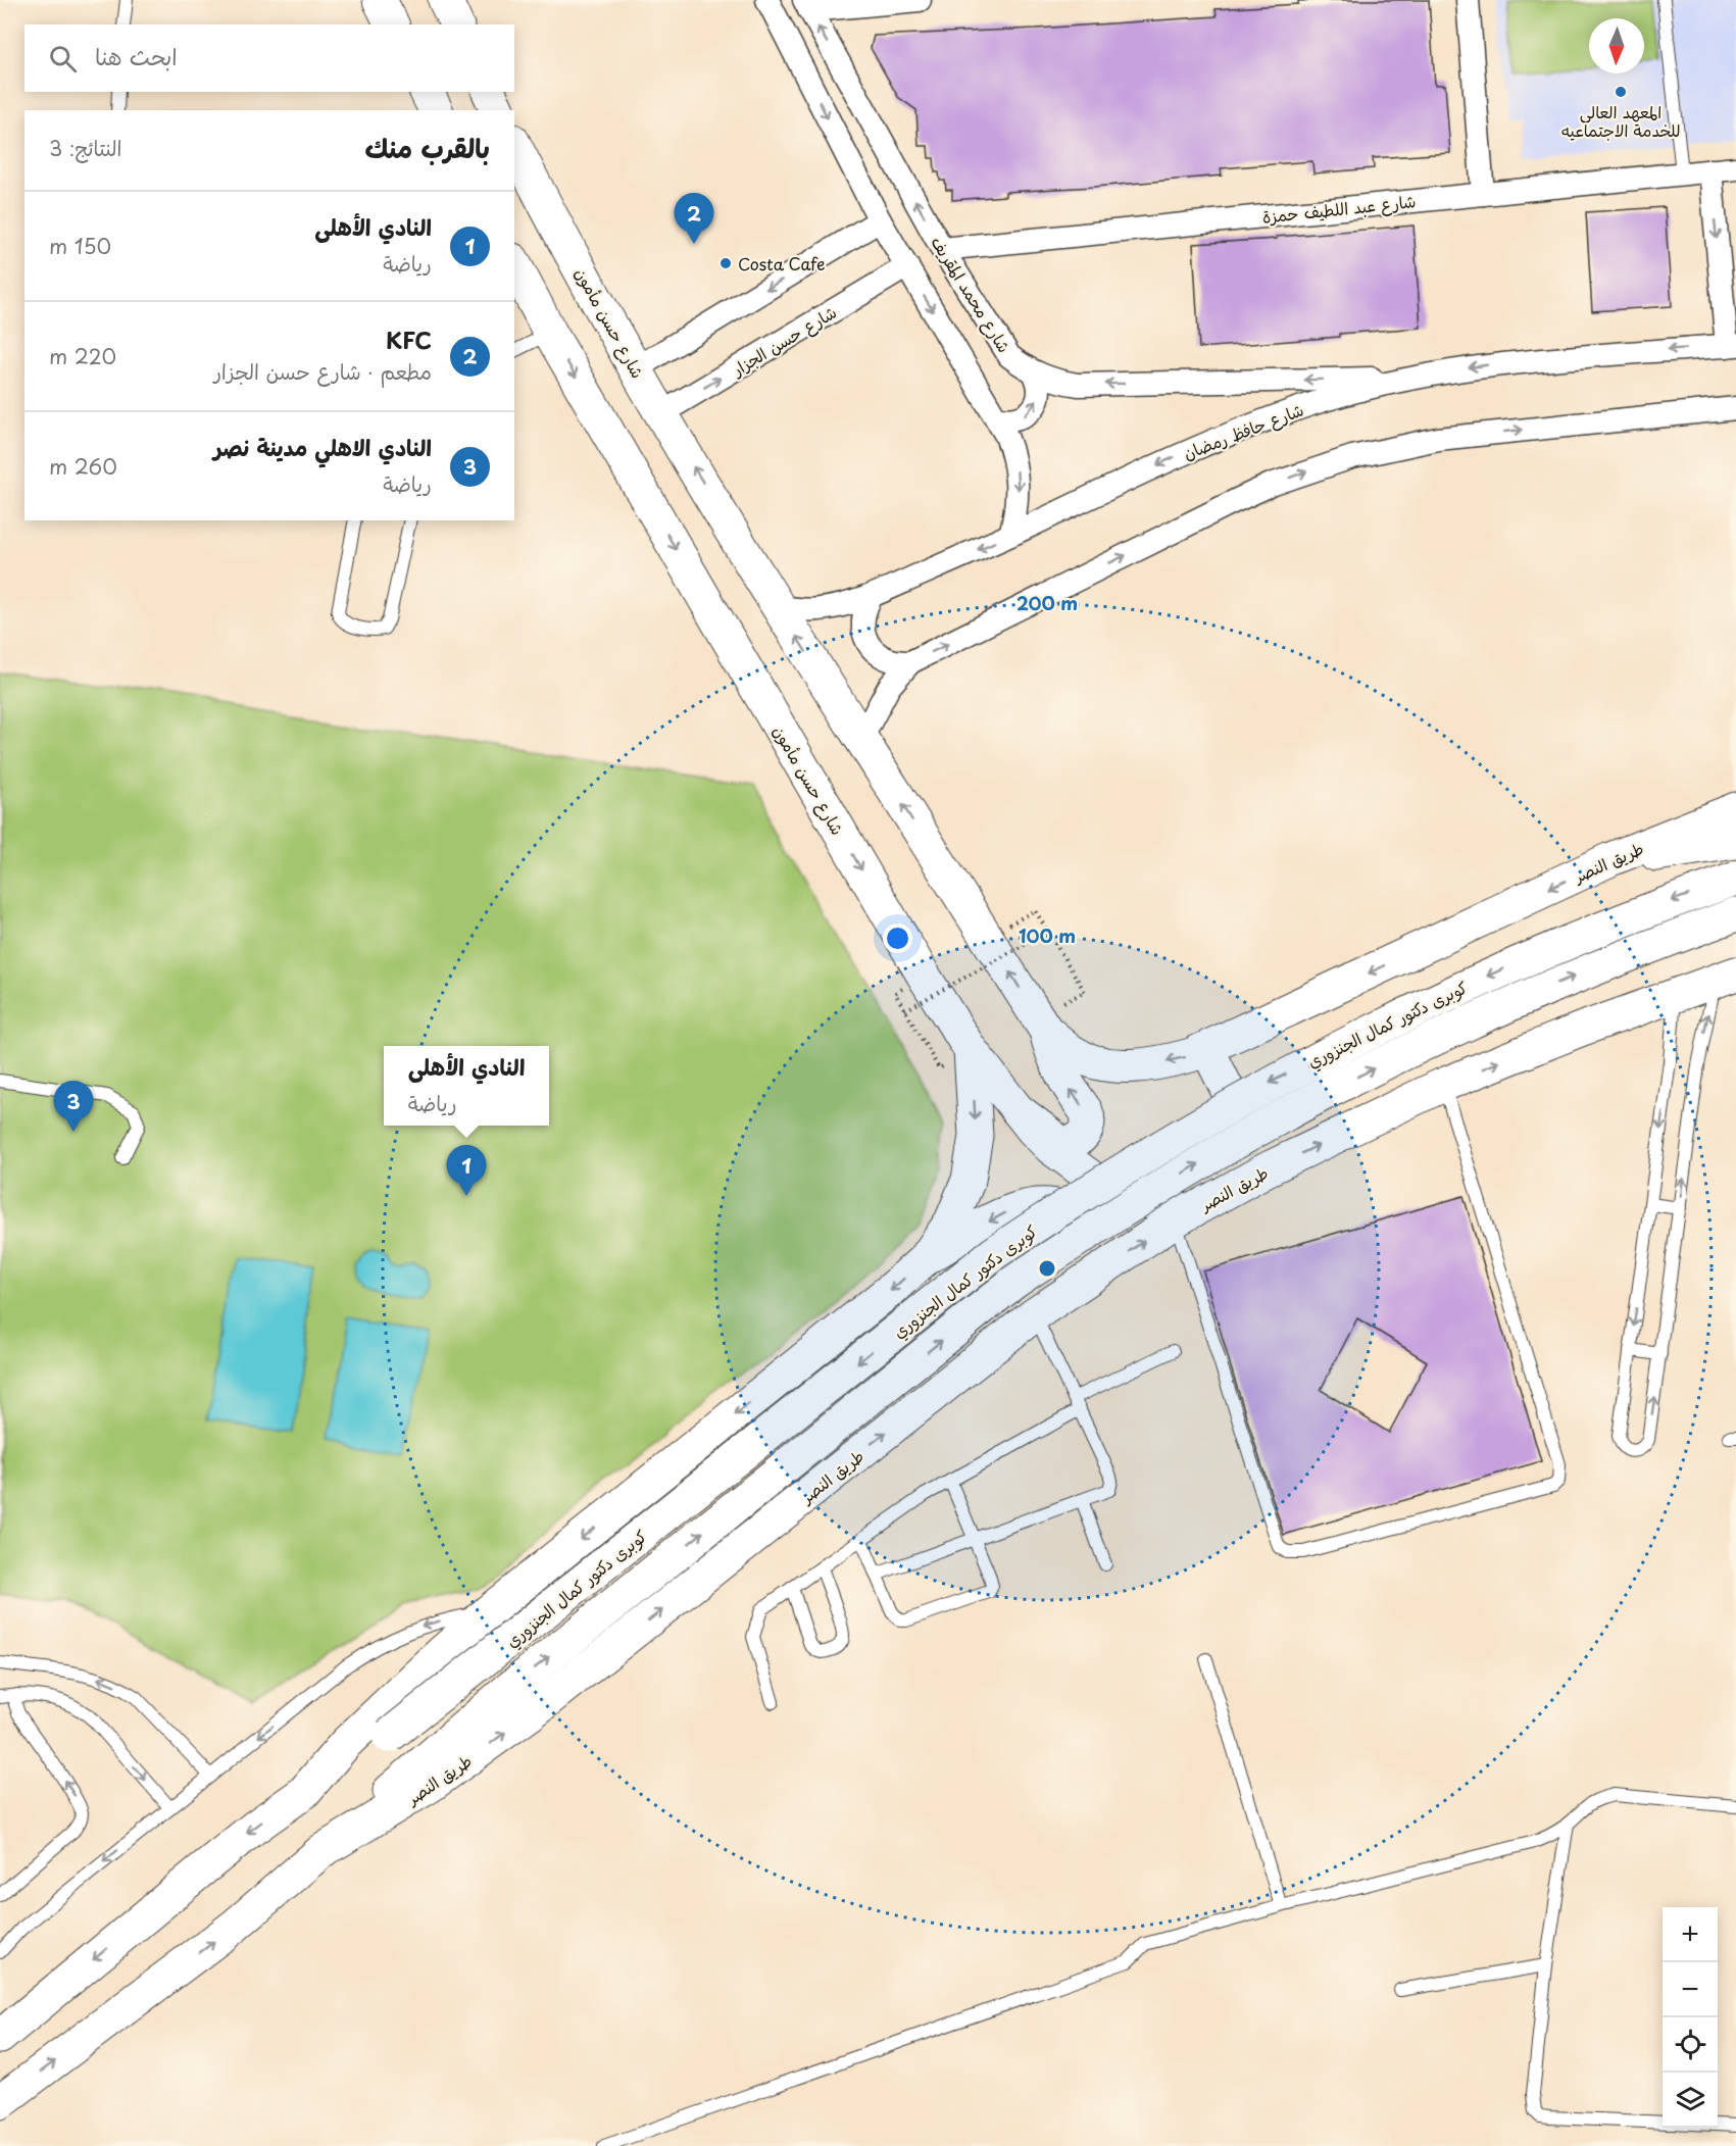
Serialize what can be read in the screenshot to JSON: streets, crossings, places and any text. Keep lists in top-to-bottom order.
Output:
{
  "streets": {
    "main road": ["شارع حسن مأمون", "طريق النصر", "كوبرى دكتور كمال الجنزوري"],
    "street": [
      "شارع عبد اللطيف حمزة",
      "شارع محمد المقريف",
      "شارع حسن الجزار",
      "شارع حافظ رمضان"
    ]
  },
  "crossings": [
    ["شارع عبد اللطيف حمزة", "شارع محمد المقريف"],
    ["شارع محمد المقريف", "شارع حافظ رمضان"],
    ["شارع حسن مأمون", "شارع حسن الجزار"],
    ["شارع حسن مأمون", "شارع حافظ رمضان"],
    ["شارع حسن مأمون", "طريق النصر"],
    ["طريق النصر", "كوبرى دكتور كمال الجنزوري"]
  ],
  "one_way": ["شارع محمد المقريف"],
  "places": ["المعهد العالي للخدمة الاجتماعيه", "Costa Cafe"],
  "north": "bottom",
  "page": {
    "search": "ابحث هنا",
    "heading": ["بالقرب منك", "النتائج: 3"],
    "list": [
      {
        "mark": "1",
        "name": "النادي الأهلى",
        "note": "رياضة",
        "value": "150 m"
      },
      {
        "mark": "2",
        "name": "KFC",
        "note": "مطعم · شارع حسن الجزار",
        "value": "220 m"
      },
      {
        "mark": "3",
        "name": "النادي الاهلي مدينة نصر",
        "note": "رياضة",
        "value": "260 m"
      }
    ],
    "pins": ["2", "3", "1"],
    "popup": ["النادي الأهلى", "رياضة"],
    "map_buttons": ["+", "−"]
  },
  "rings": ["200 m", "100 m"]
}
